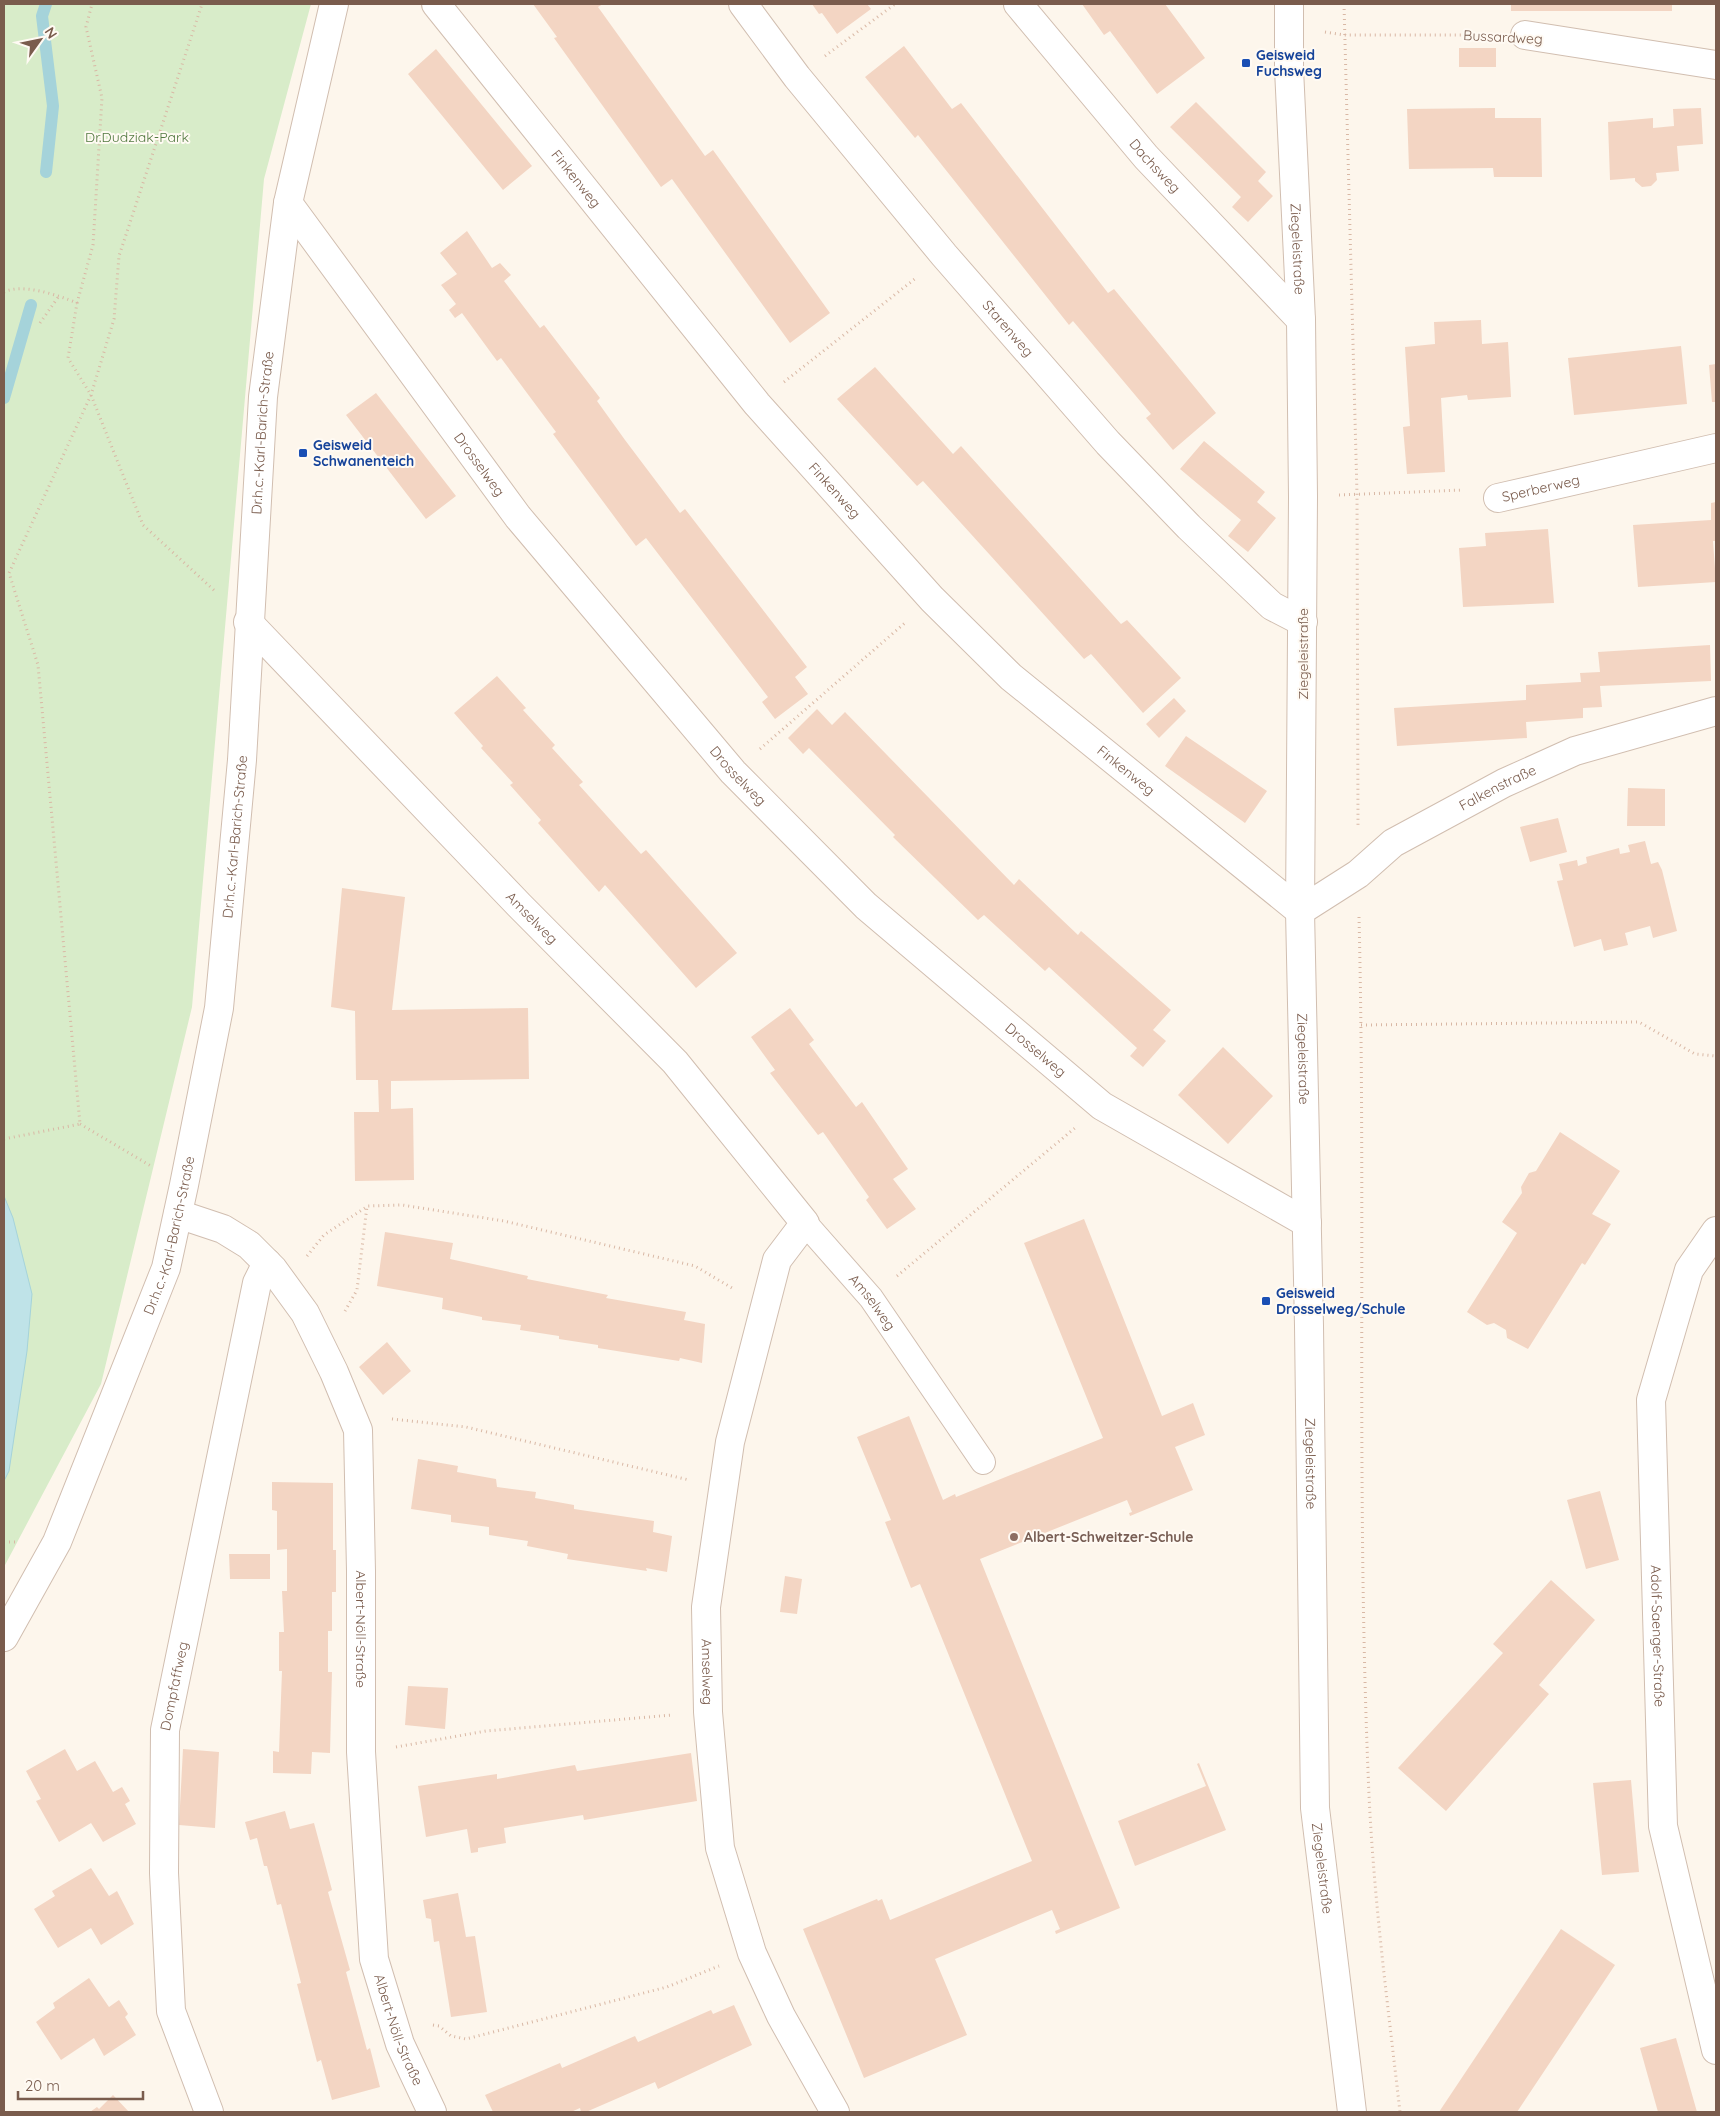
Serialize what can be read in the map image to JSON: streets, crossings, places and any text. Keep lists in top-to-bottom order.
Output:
{
  "streets": {
    "street": [
      "Bussardweg",
      "Dachsweg",
      "Finkenweg",
      "Ziegeleistraße",
      "Starenweg",
      "Dr.h.c.-Karl-Barich-Straße",
      "Drosselweg",
      "Sperberweg",
      "Falkenstraße",
      "Amselweg",
      "Albert-Nöll-Straße",
      "Adolf-Saenger-Straße",
      "Dompfaffweg"
    ]
  },
  "crossings": [
    ["Bussardweg", "Ziegeleistraße"],
    ["Dachsweg", "Ziegeleistraße"],
    ["Finkenweg", "Ziegeleistraße"],
    ["Finkenweg", "Falkenstraße"],
    ["Ziegeleistraße", "Starenweg"],
    ["Ziegeleistraße", "Drosselweg"],
    ["Ziegeleistraße", "Sperberweg"],
    ["Ziegeleistraße", "Falkenstraße"],
    ["Dr.h.c.-Karl-Barich-Straße", "Drosselweg"],
    ["Dr.h.c.-Karl-Barich-Straße", "Amselweg"],
    ["Dr.h.c.-Karl-Barich-Straße", "Albert-Nöll-Straße"],
    ["Albert-Nöll-Straße", "Dompfaffweg"]
  ],
  "parks": ["Dr.Dudziak-Park"],
  "places": {
    "transit": ["Geisweid Fuchsweg", "Geisweid Schwanenteich", "Geisweid Drosselweg/Schule"],
    "other": ["Albert-Schweitzer-Schule"]
  },
  "scale_bar": "20 m",
  "north": "top right"
}
